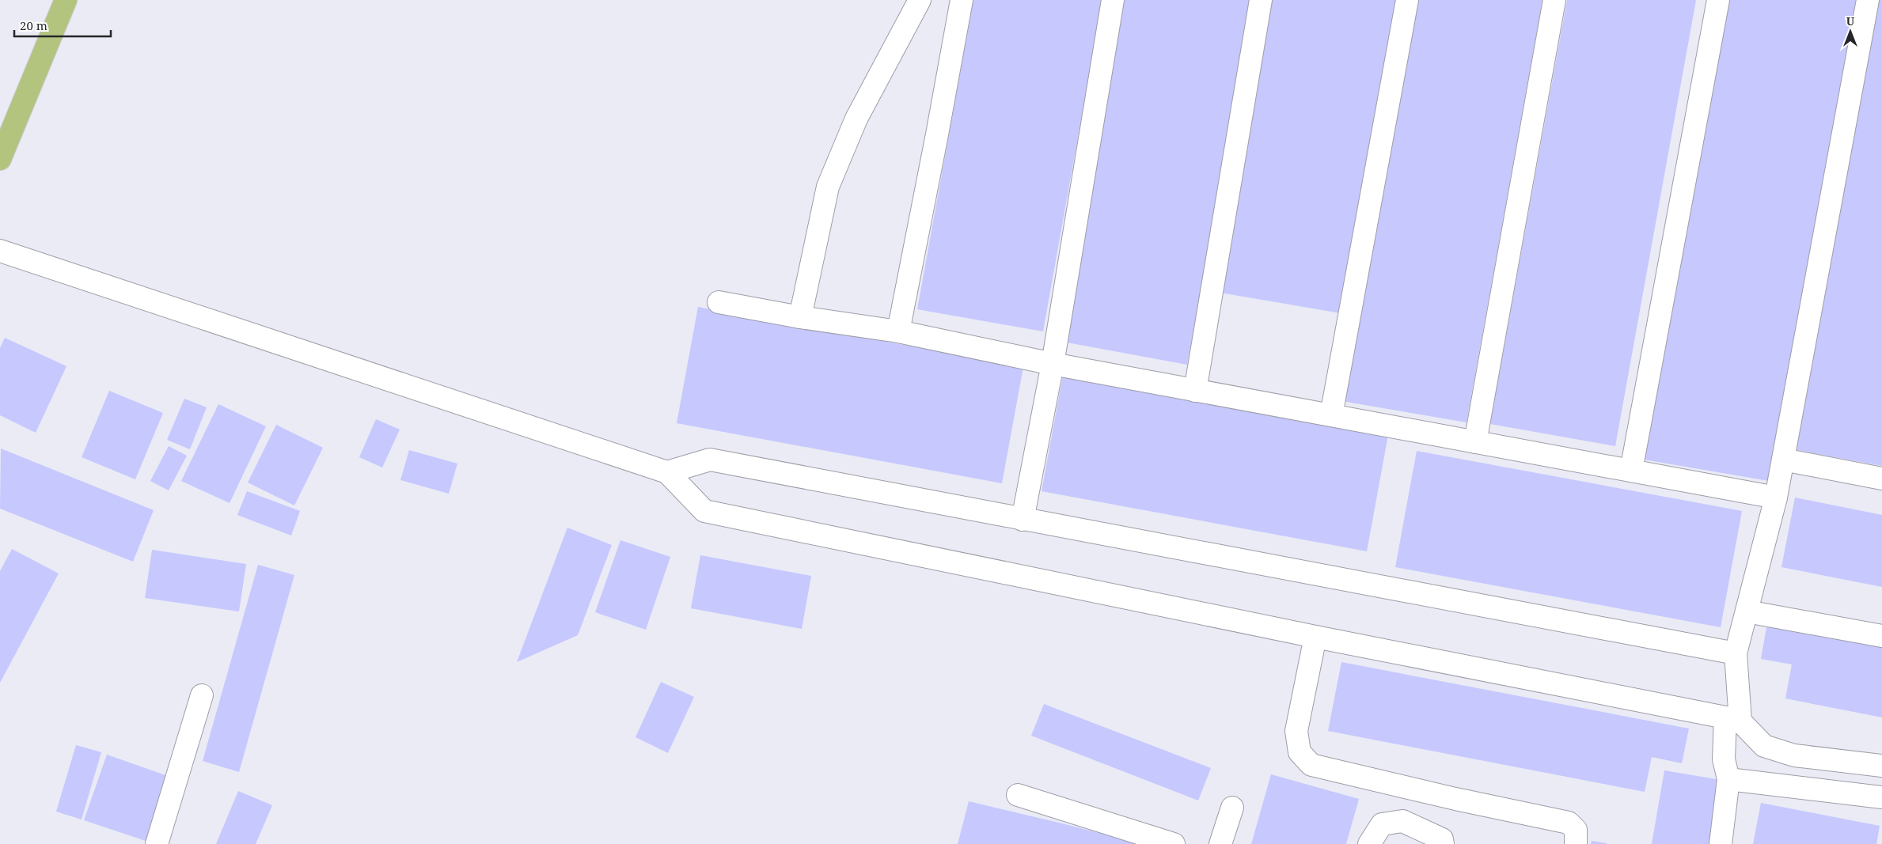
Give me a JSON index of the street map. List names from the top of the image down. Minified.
{"scale_bar":"20 m","north":"top"}
